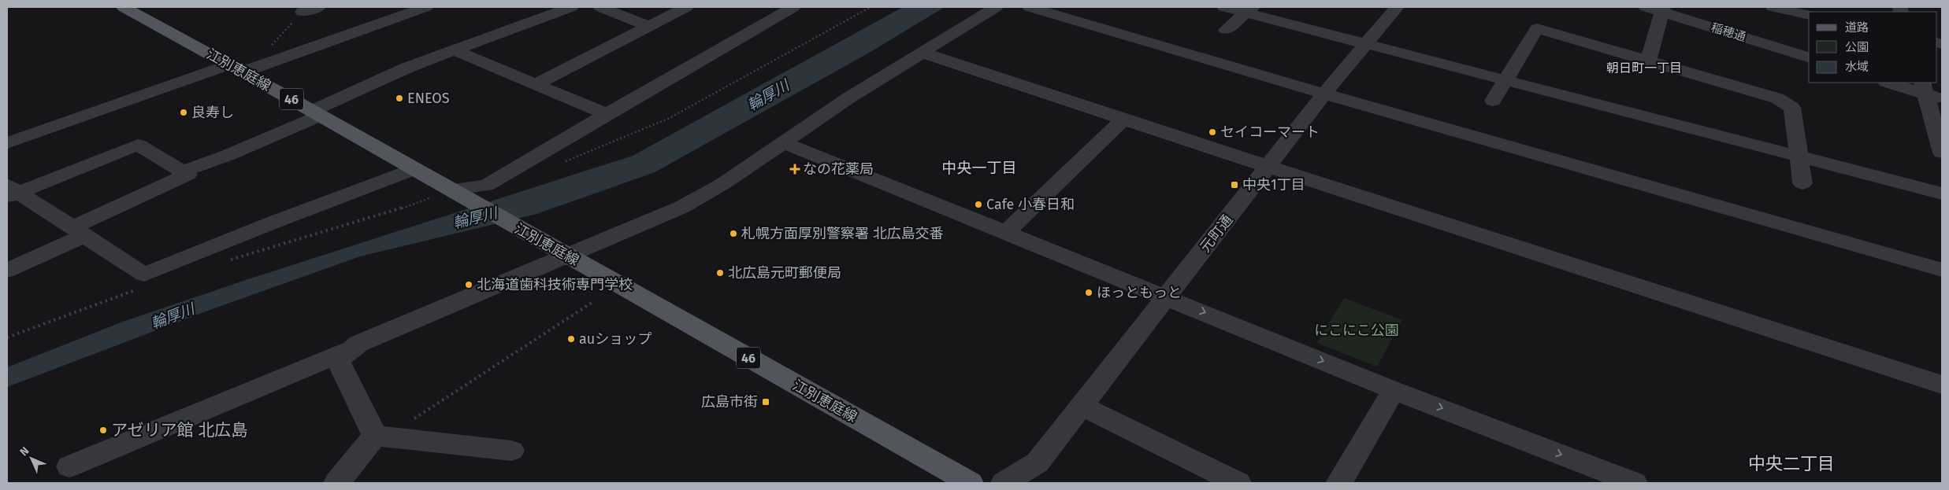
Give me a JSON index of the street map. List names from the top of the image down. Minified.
{"streets":{"main road":["江別恵庭線","46"],"street":["稲穂通","元町通"]},"districts":["朝日町一丁目","中央一丁目","中央二丁目"],"water":["輪厚川"],"parks":["にこにこ公園"],"places":{"other":["ENEOS","良寿し","セイコーマート","Cafe 小春日和","札幌方面厚別警察署 北広島交番","北広島元町郵便局","北海道歯科技術専門学校","ほっともっと","auショップ","アゼリア館 北広島"],"health":["なの花薬局"],"transit":["中央1丁目","広島市街"]},"legend":["道路","公園","水域"],"north":"top left"}
